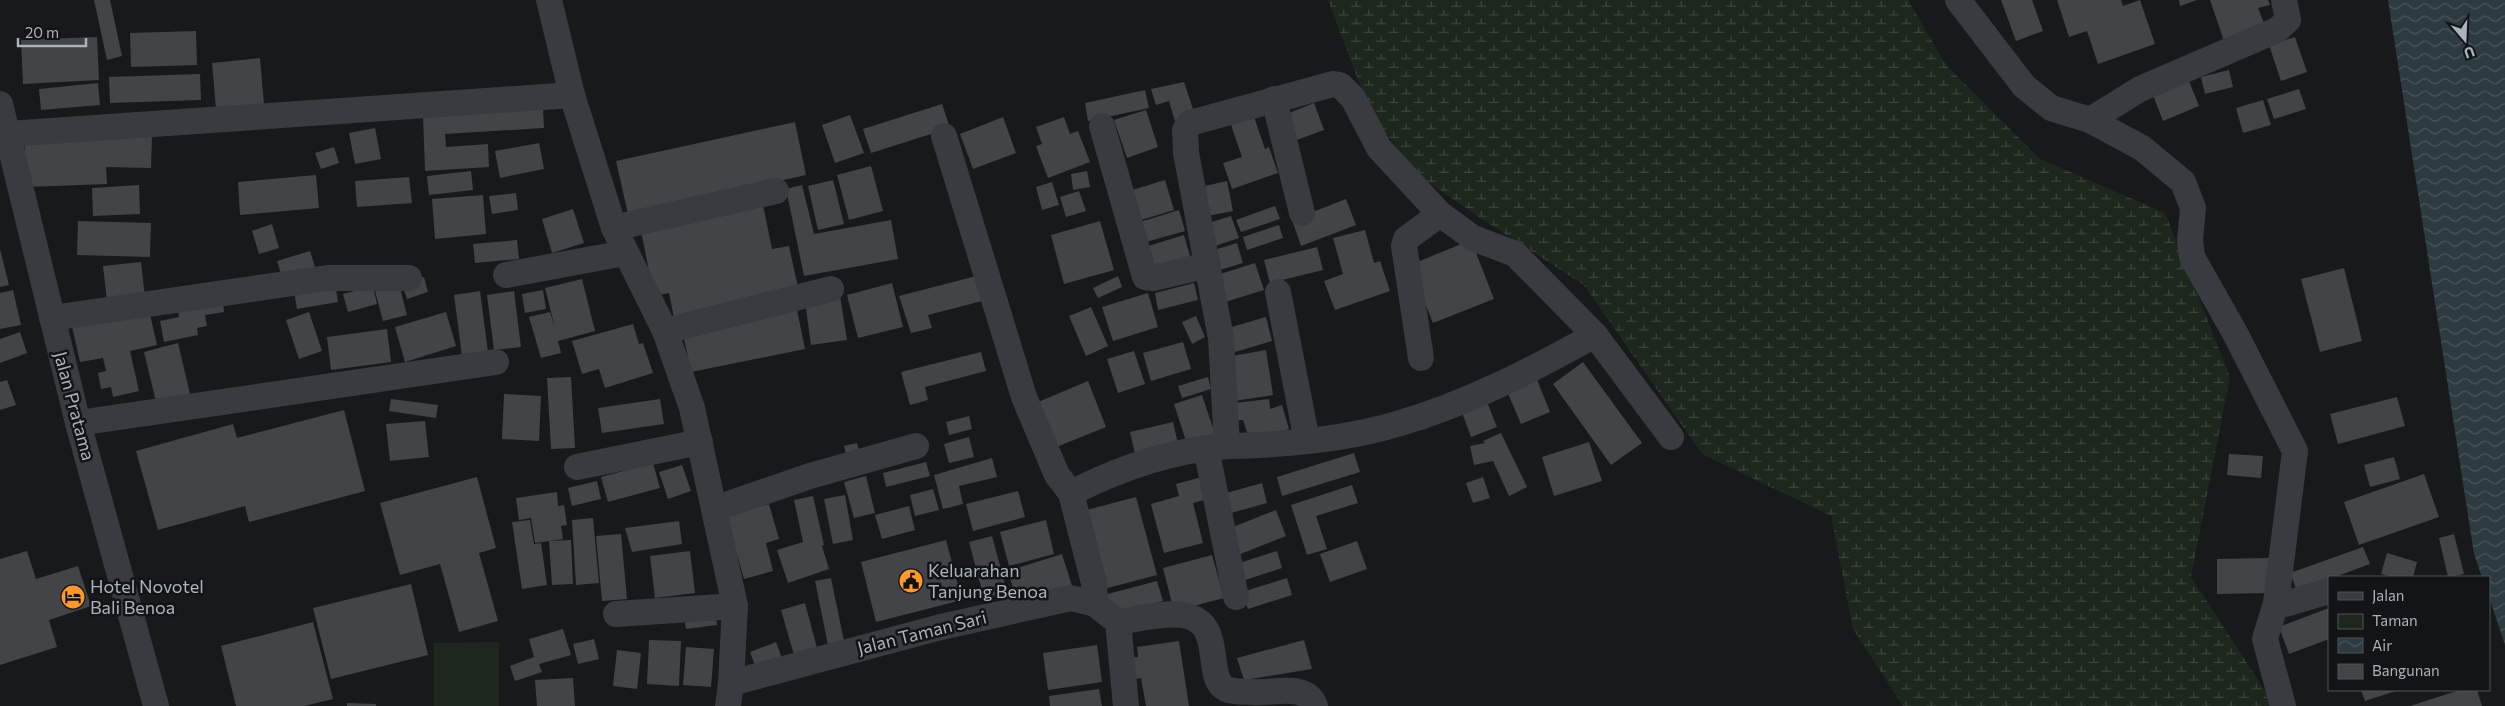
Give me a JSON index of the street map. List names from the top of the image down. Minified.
{"streets":{"street":["Jalan Pratama","Jalan Taman Sari"]},"places":{"public building":["Keluarahan Tanjung Benoa"],"hotel":["Hotel Novotel Bali Benoa"]},"legend":["Jalan","Taman","Air","Bangunan"],"scale_bar":"20 m","north":"bottom"}
